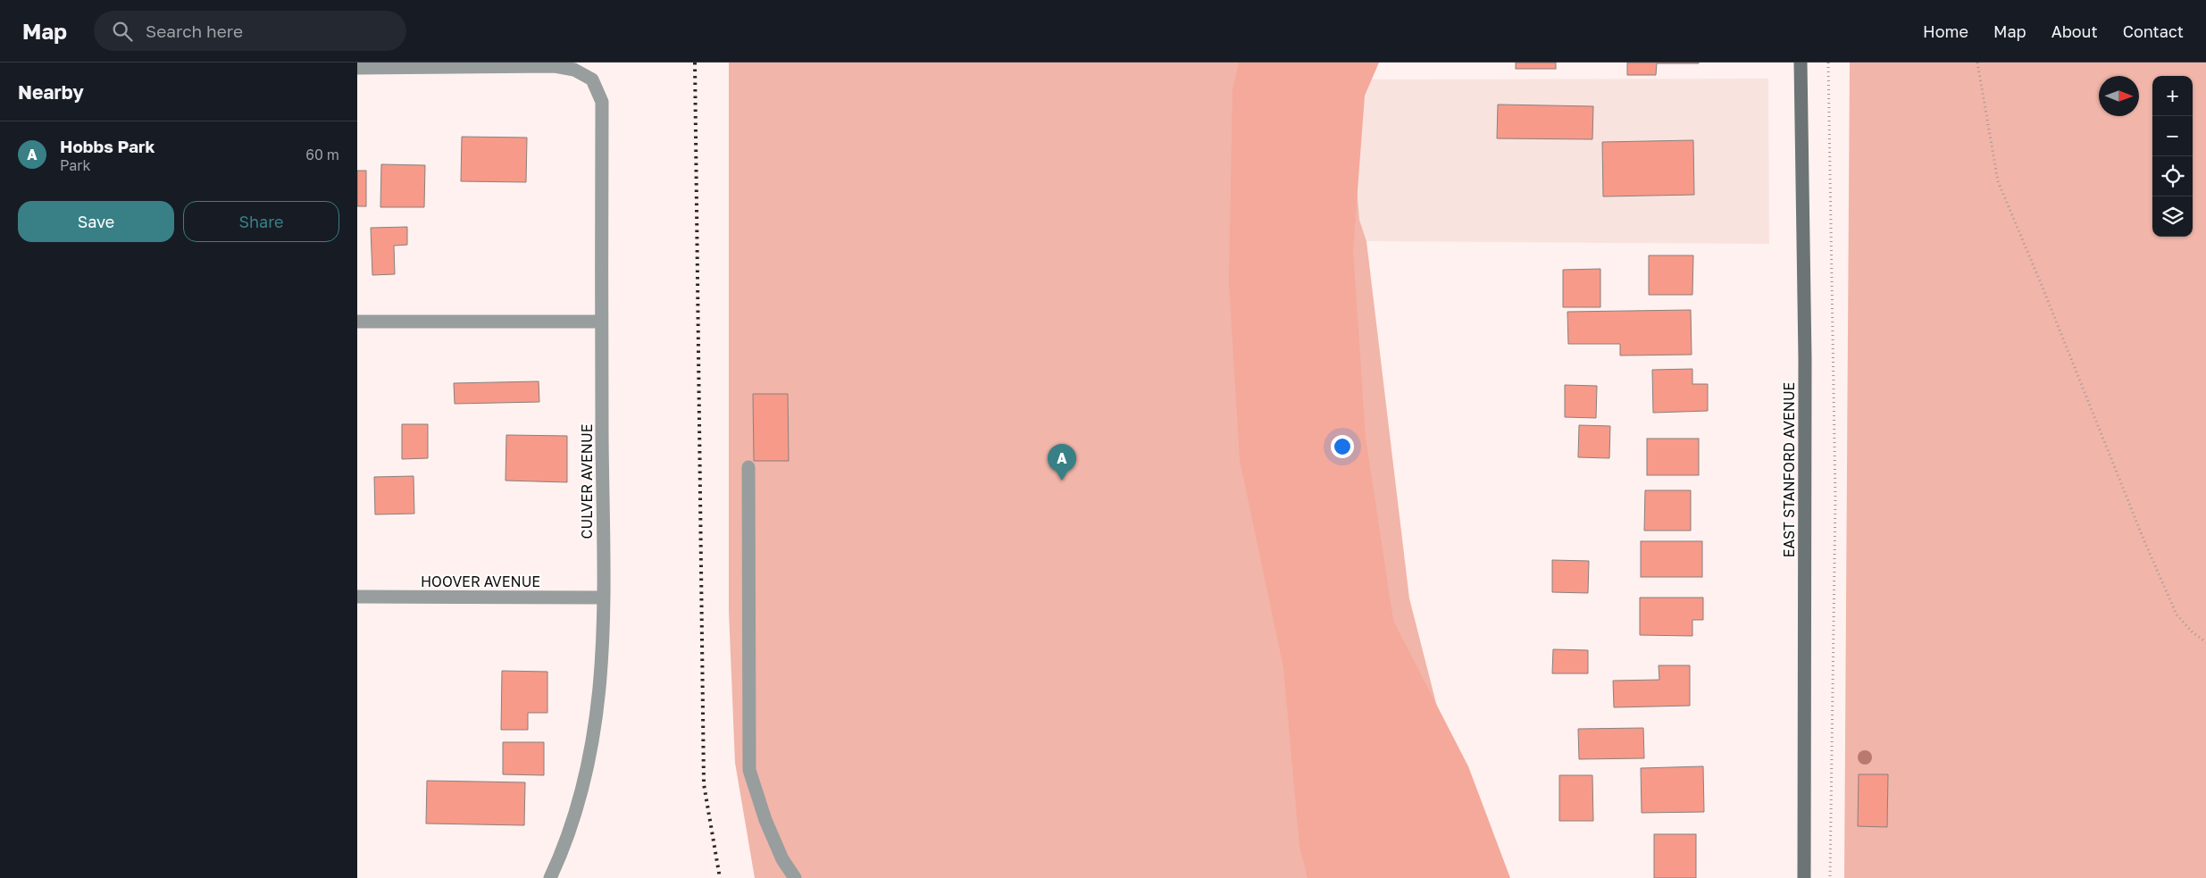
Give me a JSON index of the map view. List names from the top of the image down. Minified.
{"streets":{"main road":["EAST STANFORD AVENUE"],"street":["CULVER AVENUE","HOOVER AVENUE"]},"crossings":[["CULVER AVENUE","HOOVER AVENUE"]],"north":"right","page":{"header":"Map","search":"Search here","nav":["Home","Map","About","Contact"],"heading":"Nearby","map_buttons":["+","−"],"list":[{"mark":"A","name":"Hobbs Park","note":"Park","value":"60 m"}],"buttons":["Save","Share"],"pins":"A"}}
